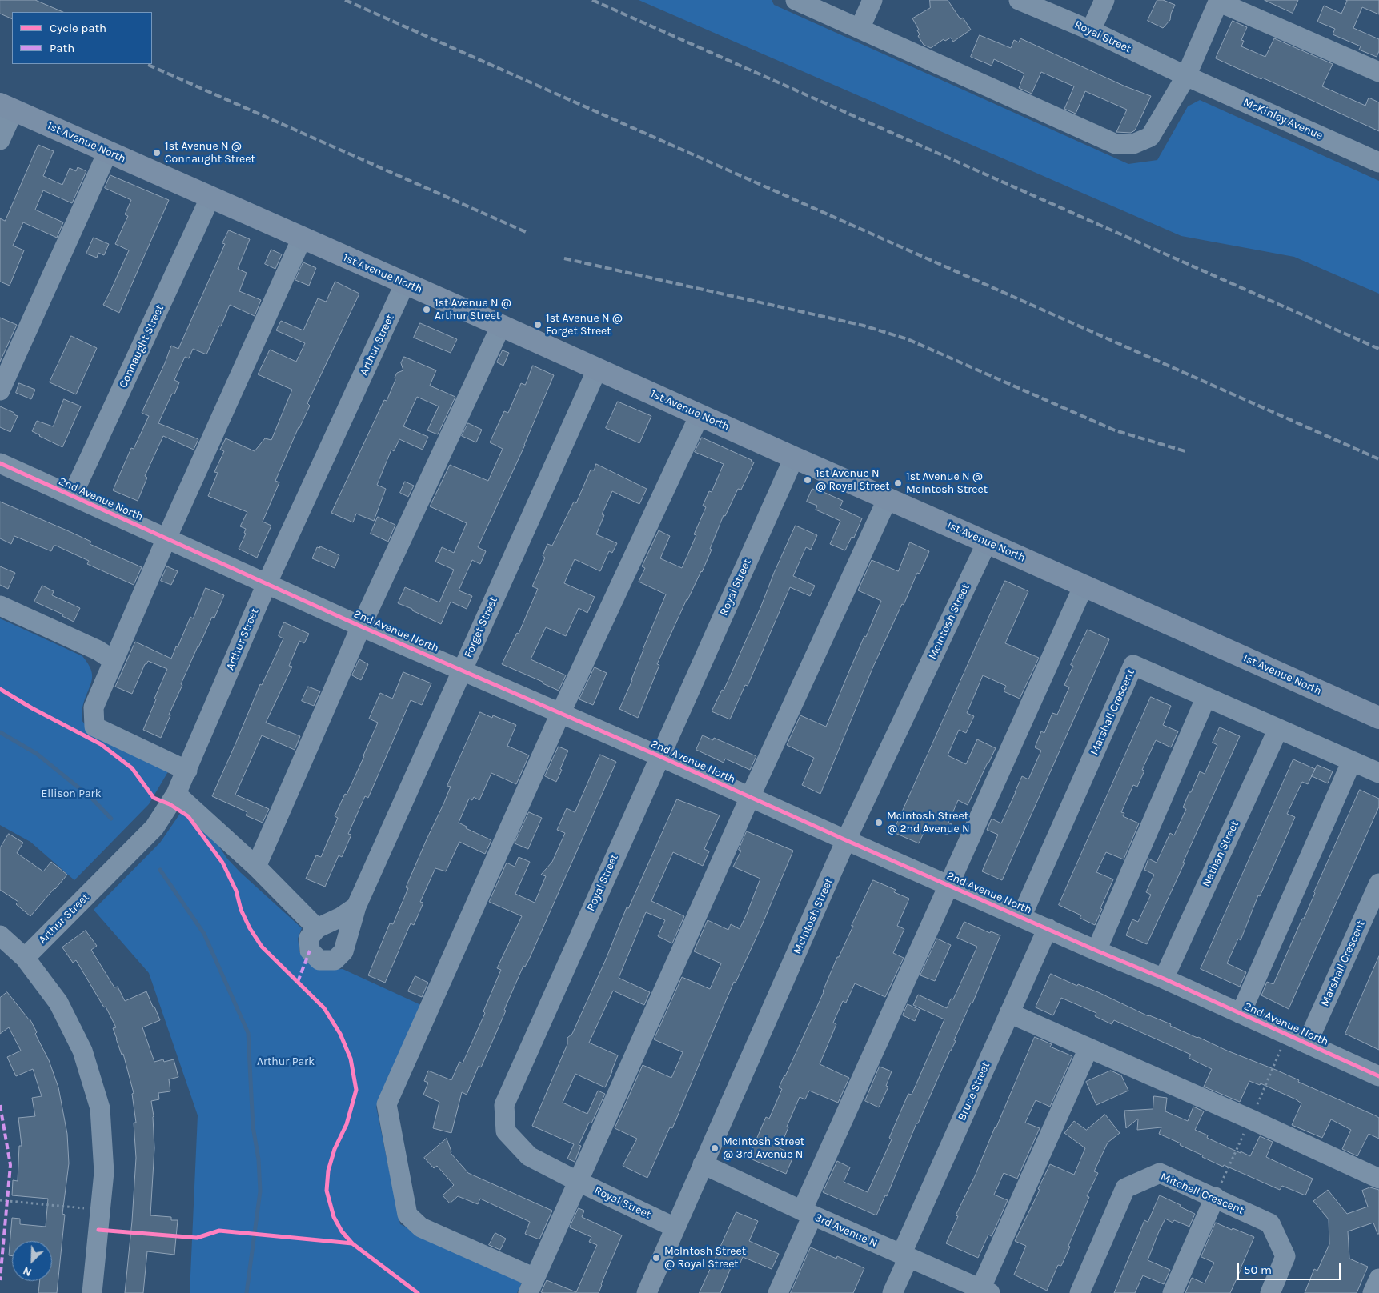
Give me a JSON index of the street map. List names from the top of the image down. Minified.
{"streets":{"main road":["1st Avenue North"],"street":["Royal Street","McKinley Avenue","Arthur Street","Connaught Street","2nd Avenue North","McIntosh Street","Forget Street","Marshall Crescent","Nathan Street","Bruce Street","Mitchell Crescent","3rd Avenue N"]},"crossings":[["Royal Street","McKinley Avenue"],["Royal Street","1st Avenue North"],["Royal Street","2nd Avenue North"],["Royal Street","McIntosh Street"],["1st Avenue North","Arthur Street"],["1st Avenue North","Connaught Street"],["1st Avenue North","McIntosh Street"],["1st Avenue North","Forget Street"],["Arthur Street","2nd Avenue North"],["Connaught Street","2nd Avenue North"],["2nd Avenue North","McIntosh Street"],["2nd Avenue North","Forget Street"],["2nd Avenue North","Marshall Crescent"],["2nd Avenue North","Nathan Street"],["2nd Avenue North","Bruce Street"],["McIntosh Street","3rd Avenue N"],["Marshall Crescent","Nathan Street"],["Bruce Street","3rd Avenue N"]],"parks":["Ellison Park","Arthur Park"],"places":["1st Avenue N @ Connaught Street","1st Avenue N @ Arthur Street","1st Avenue N @ Forget Street","1st Avenue N @ Royal Street","1st Avenue N @ McIntosh Street","McIntosh Street @ 2nd Avenue N","McIntosh Street @ 3rd Avenue N","McIntosh Street @ Royal Street"],"legend":["Cycle path","Path"],"scale_bar":"50 m","north":"bottom left"}
